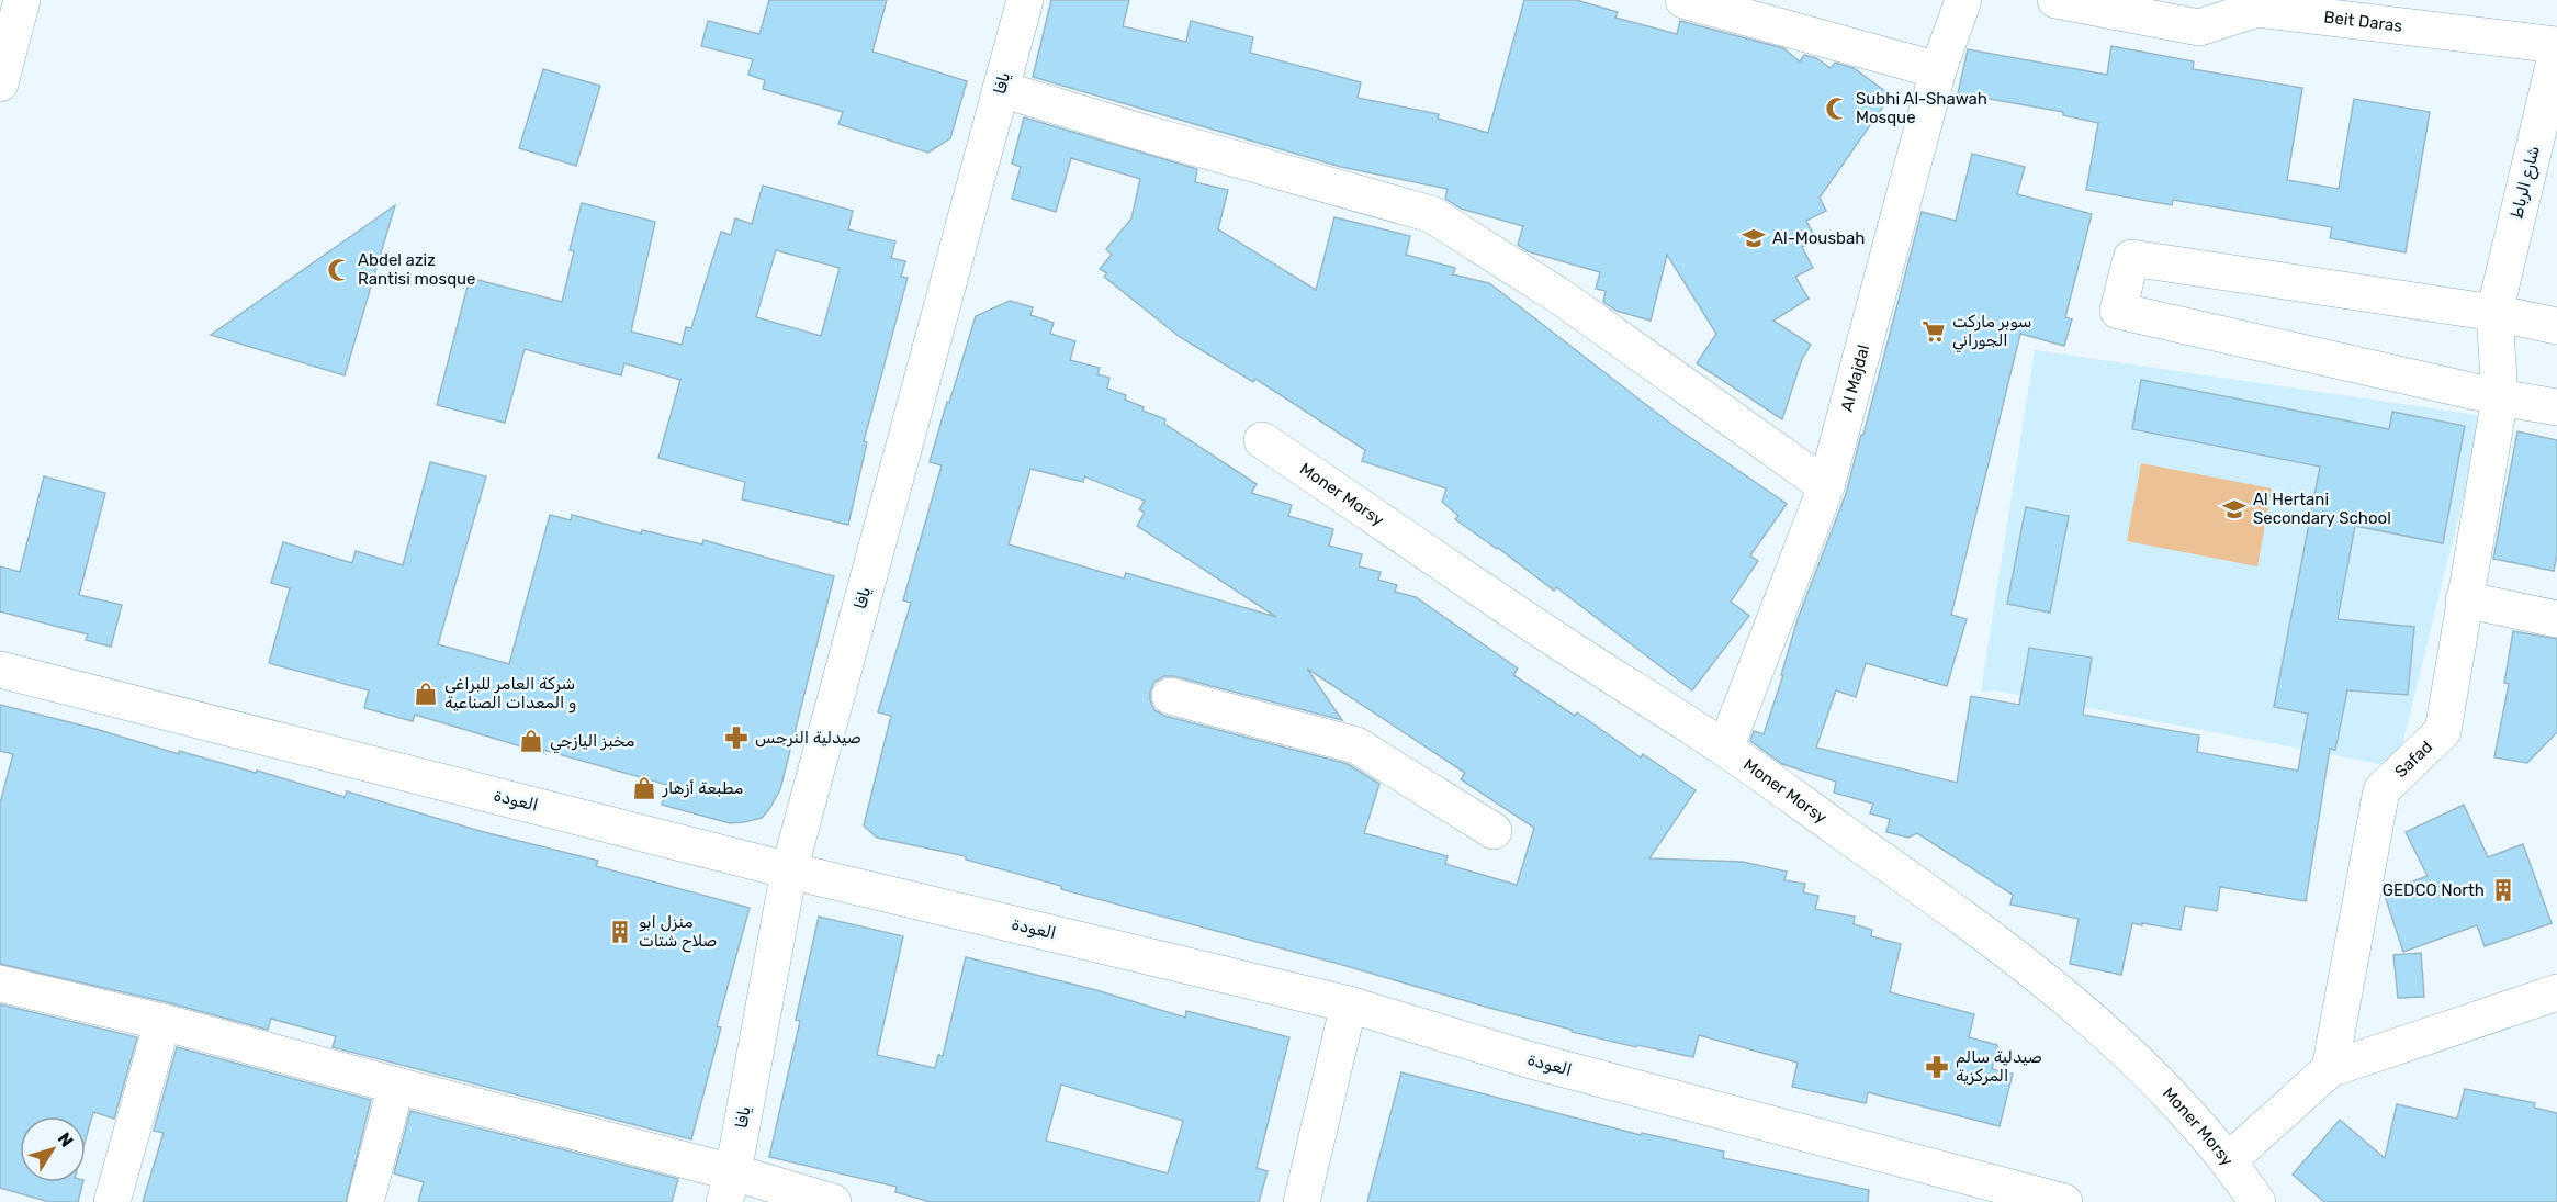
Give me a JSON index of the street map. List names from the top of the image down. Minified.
{"streets":{"street":["Beit Daras","يافا","شارع الرباط","Al Majdal","Moner Morsy","Safad","العودة"]},"crossings":[["يافا","العودة"],["شارع الرباط","Safad"],["Al Majdal","Moner Morsy"]],"places":{"mosque":["Subhi Al-Shawah Mosque","Abdel aziz Rantisi mosque"],"school or university":["Al-Mousbah","Al Hertani Secondary School"],"supermarket":["سوبر ماركت الجوراني"],"shop":["شركة العامر للبراغي و المعدات الصناعية","مخبز اليازجي","مطبعة أزهار"],"pharmacy":["صيدلية النرجس","صيدلية سالم المركزية"],"building":["GEDCO North","منزل ابو صلاح شتات"]},"north":"top right"}
